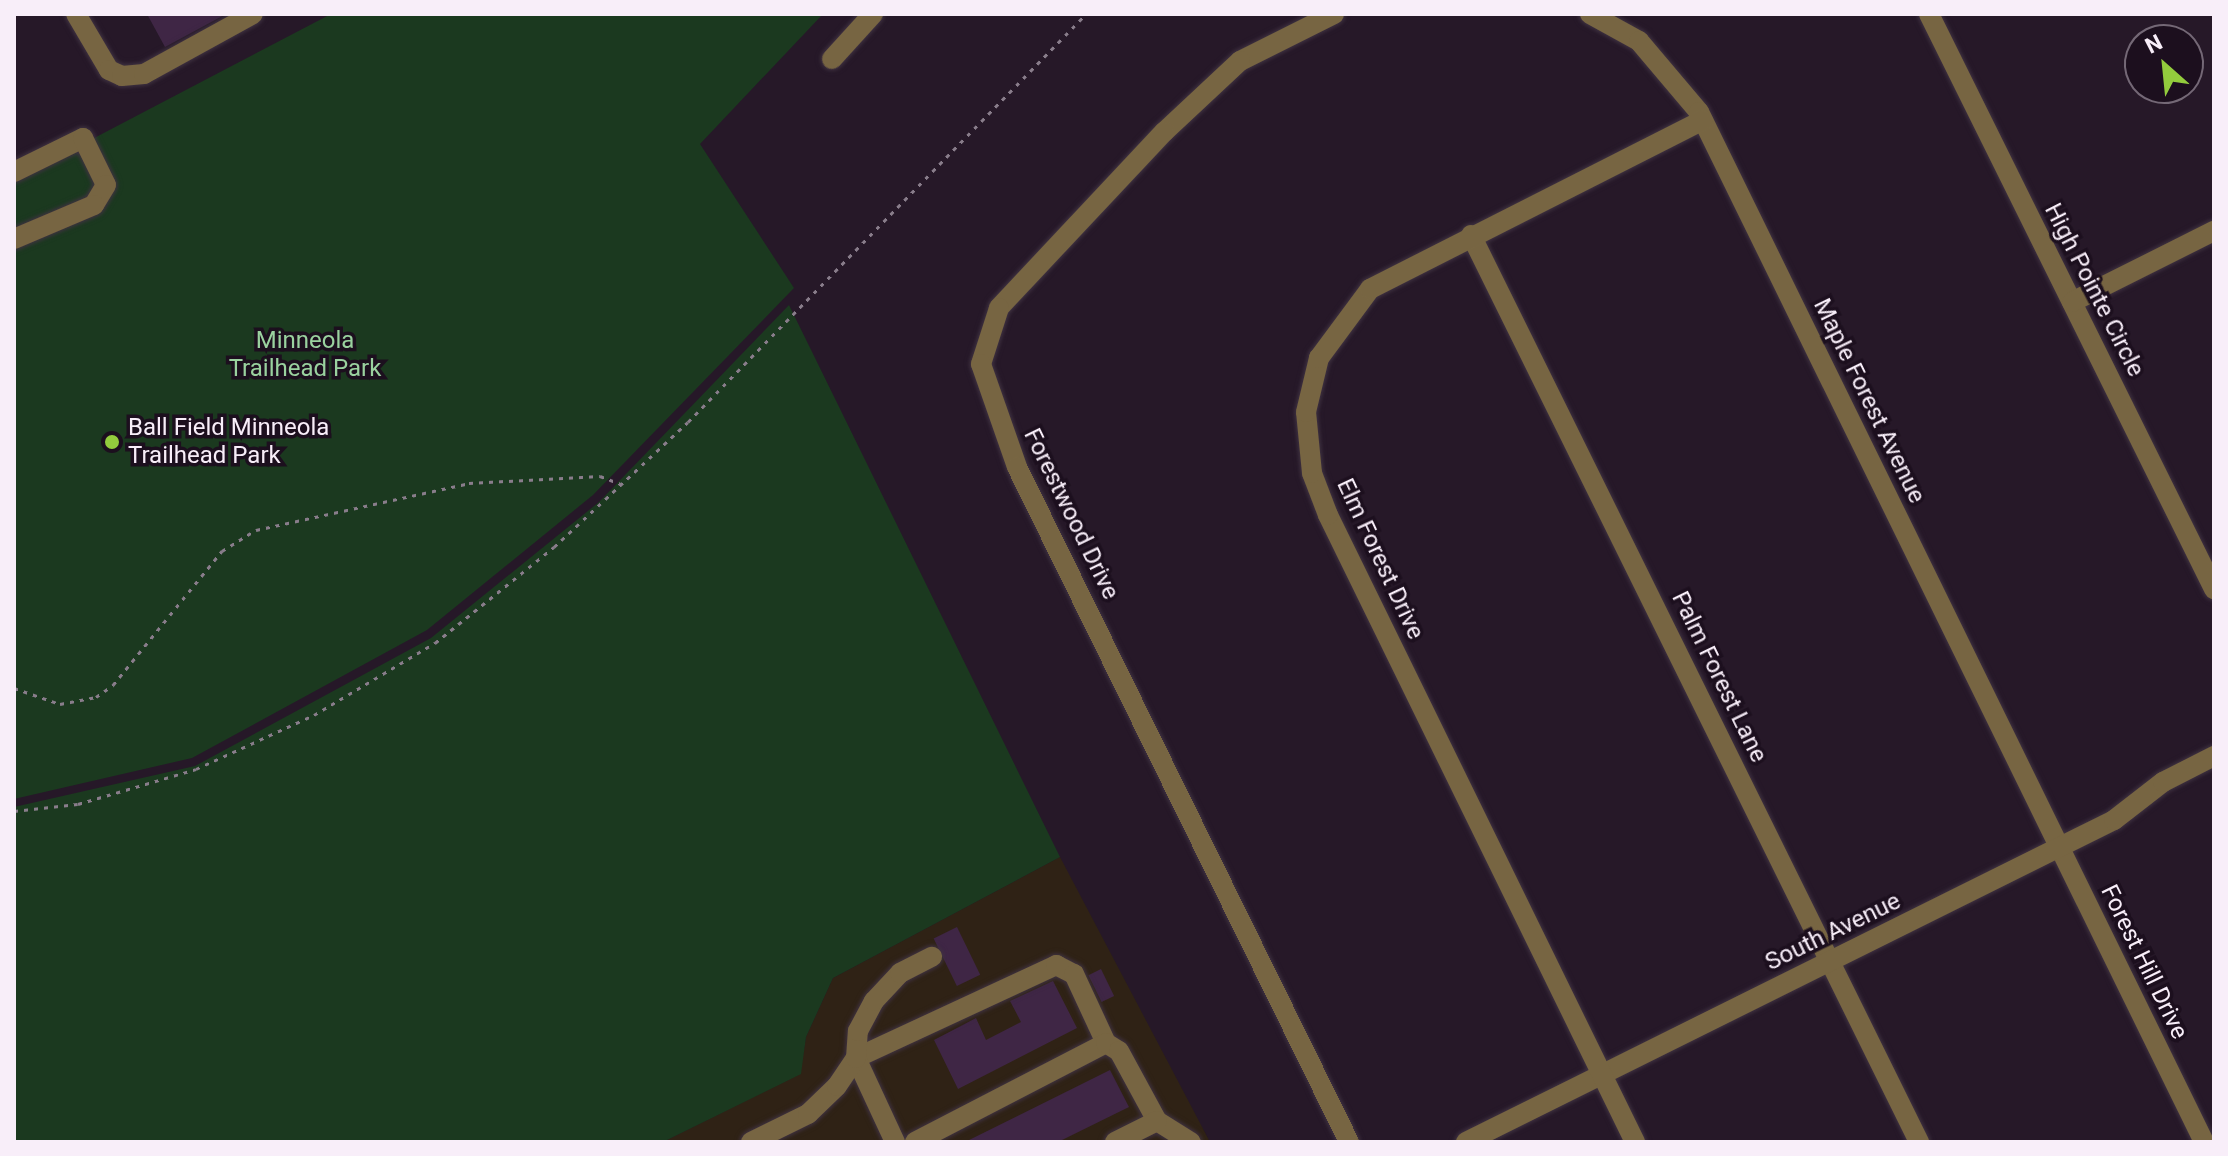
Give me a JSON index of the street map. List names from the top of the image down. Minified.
{"streets":{"street":["High Pointe Circle","Maple Forest Avenue","Forestwood Drive","Elm Forest Drive","Palm Forest Lane","South Avenue","Forest Hill Drive"]},"crossings":[["Maple Forest Avenue","Elm Forest Drive"],["Maple Forest Avenue","South Avenue"],["Maple Forest Avenue","Forest Hill Drive"],["Elm Forest Drive","Palm Forest Lane"],["Elm Forest Drive","South Avenue"],["Palm Forest Lane","South Avenue"],["South Avenue","Forest Hill Drive"]],"parks":["Minneola Trailhead Park"],"places":["Ball Field Minneola Trailhead Park"],"north":"top left"}
